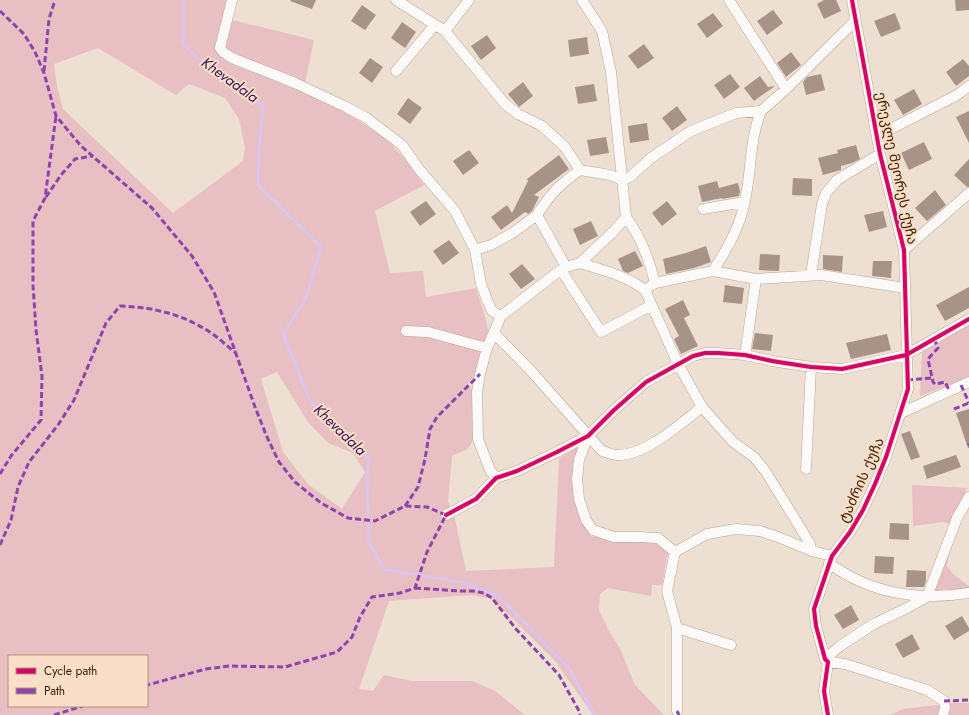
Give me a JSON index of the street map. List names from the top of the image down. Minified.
{"streets":{"street":["ერეკლე მეორეს ქუჩა","ტაძრის ქუჩა"]},"crossings":[["ერეკლე მეორეს ქუჩა","ტაძრის ქუჩა"]],"water":["Khevadala"],"legend":["Cycle path","Path"]}
